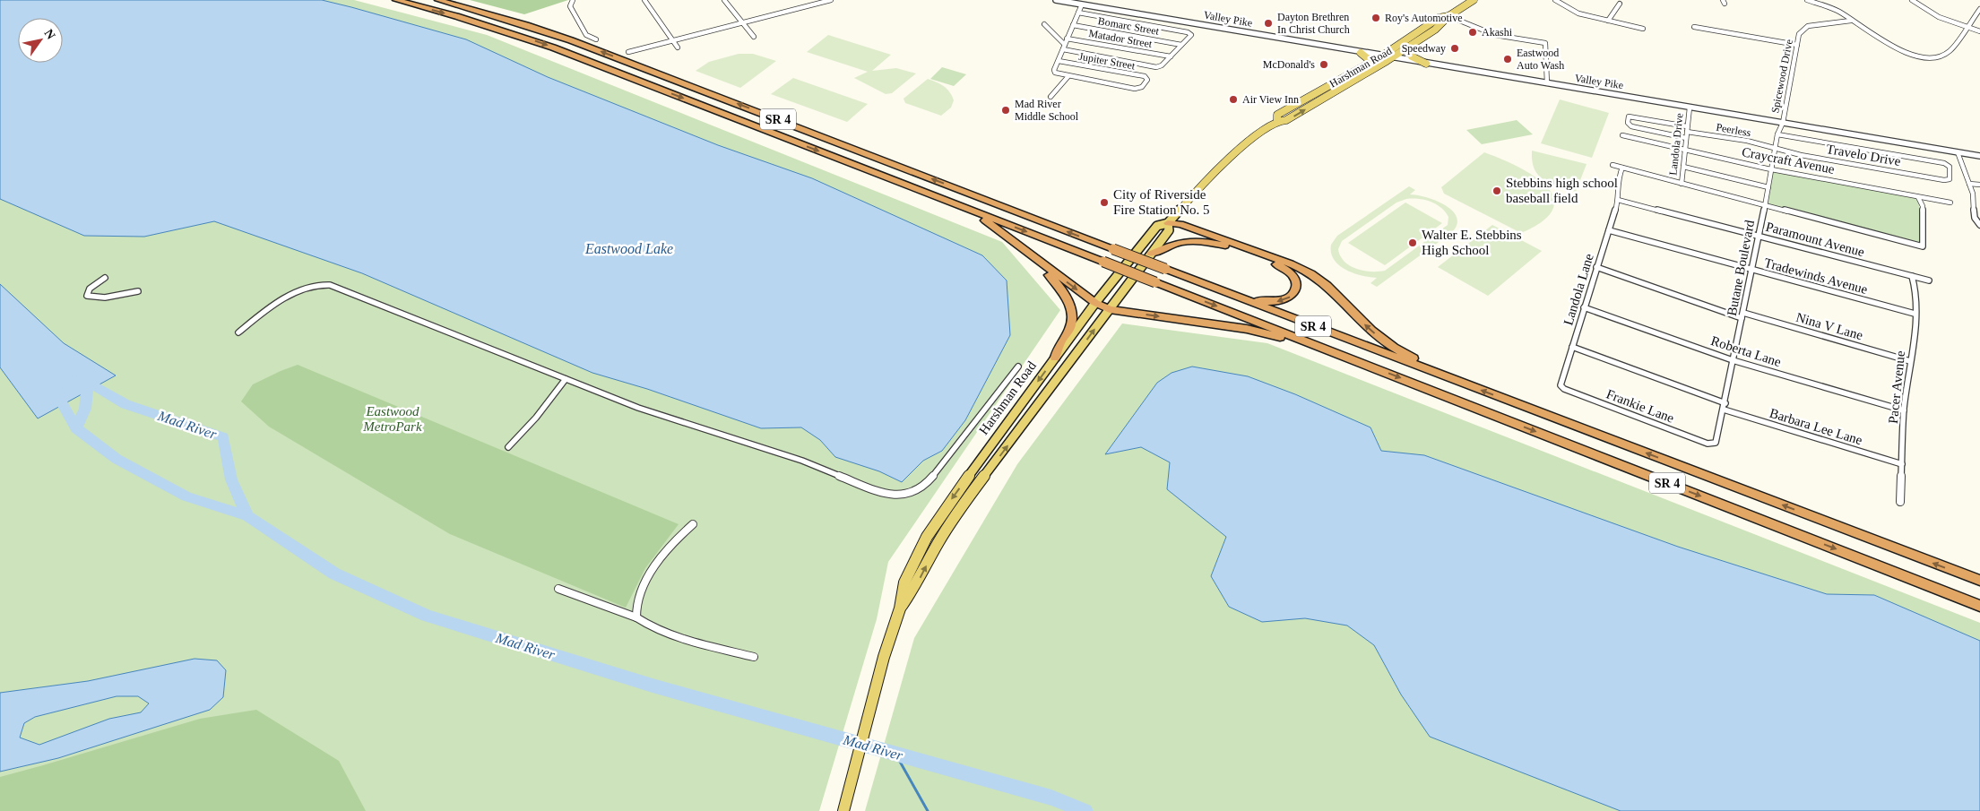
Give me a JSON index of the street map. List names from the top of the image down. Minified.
{"streets":{"highway":["SR 4"],"main road":["Harshman Road"],"street":["Valley Pike","Bomarc Street","Matador Street","Jupiter Street","Spicewood Drive","Peerless","Landola Drive","Travelo Drive","Craycraft Avenue","Paramount Avenue","Butane Boulevard","Tradewinds Avenue","Landola Lane","Nina V Lane","Roberta Lane","Pacer Avenue","Frankie Lane","Barbara Lee Lane"]},"crossings":[["Valley Pike","Harshman Road"],["Valley Pike","Spicewood Drive"],["Valley Pike","Landola Drive"],["Valley Pike","Butane Boulevard"],["Spicewood Drive","Butane Boulevard"],["Peerless","Landola Drive"],["Peerless","Travelo Drive"],["Peerless","Butane Boulevard"],["Landola Drive","Craycraft Avenue"],["Travelo Drive","Butane Boulevard"],["Craycraft Avenue","Butane Boulevard"],["Paramount Avenue","Butane Boulevard"],["Paramount Avenue","Landola Lane"],["Paramount Avenue","Pacer Avenue"],["Butane Boulevard","Tradewinds Avenue"],["Butane Boulevard","Nina V Lane"],["Butane Boulevard","Roberta Lane"],["Butane Boulevard","Frankie Lane"],["Butane Boulevard","Barbara Lee Lane"],["Tradewinds Avenue","Landola Lane"],["Tradewinds Avenue","Pacer Avenue"],["Landola Lane","Roberta Lane"],["Landola Lane","Frankie Lane"],["Landola Lane","Barbara Lee Lane"],["Nina V Lane","Pacer Avenue"],["Roberta Lane","Pacer Avenue"],["Pacer Avenue","Barbara Lee Lane"]],"water":["Eastwood Lake","Mad River"],"parks":["Eastwood MetroPark"],"places":["Roy's Automotive","Dayton Brethren In Christ Church","Akashi","Speedway","Eastwood Auto Wash","McDonald's","Air View Inn","Mad River Middle School","Stebbins high school baseball field","City of Riverside Fire Station No. 5","Walter E. Stebbins High School"],"north":"top right"}
